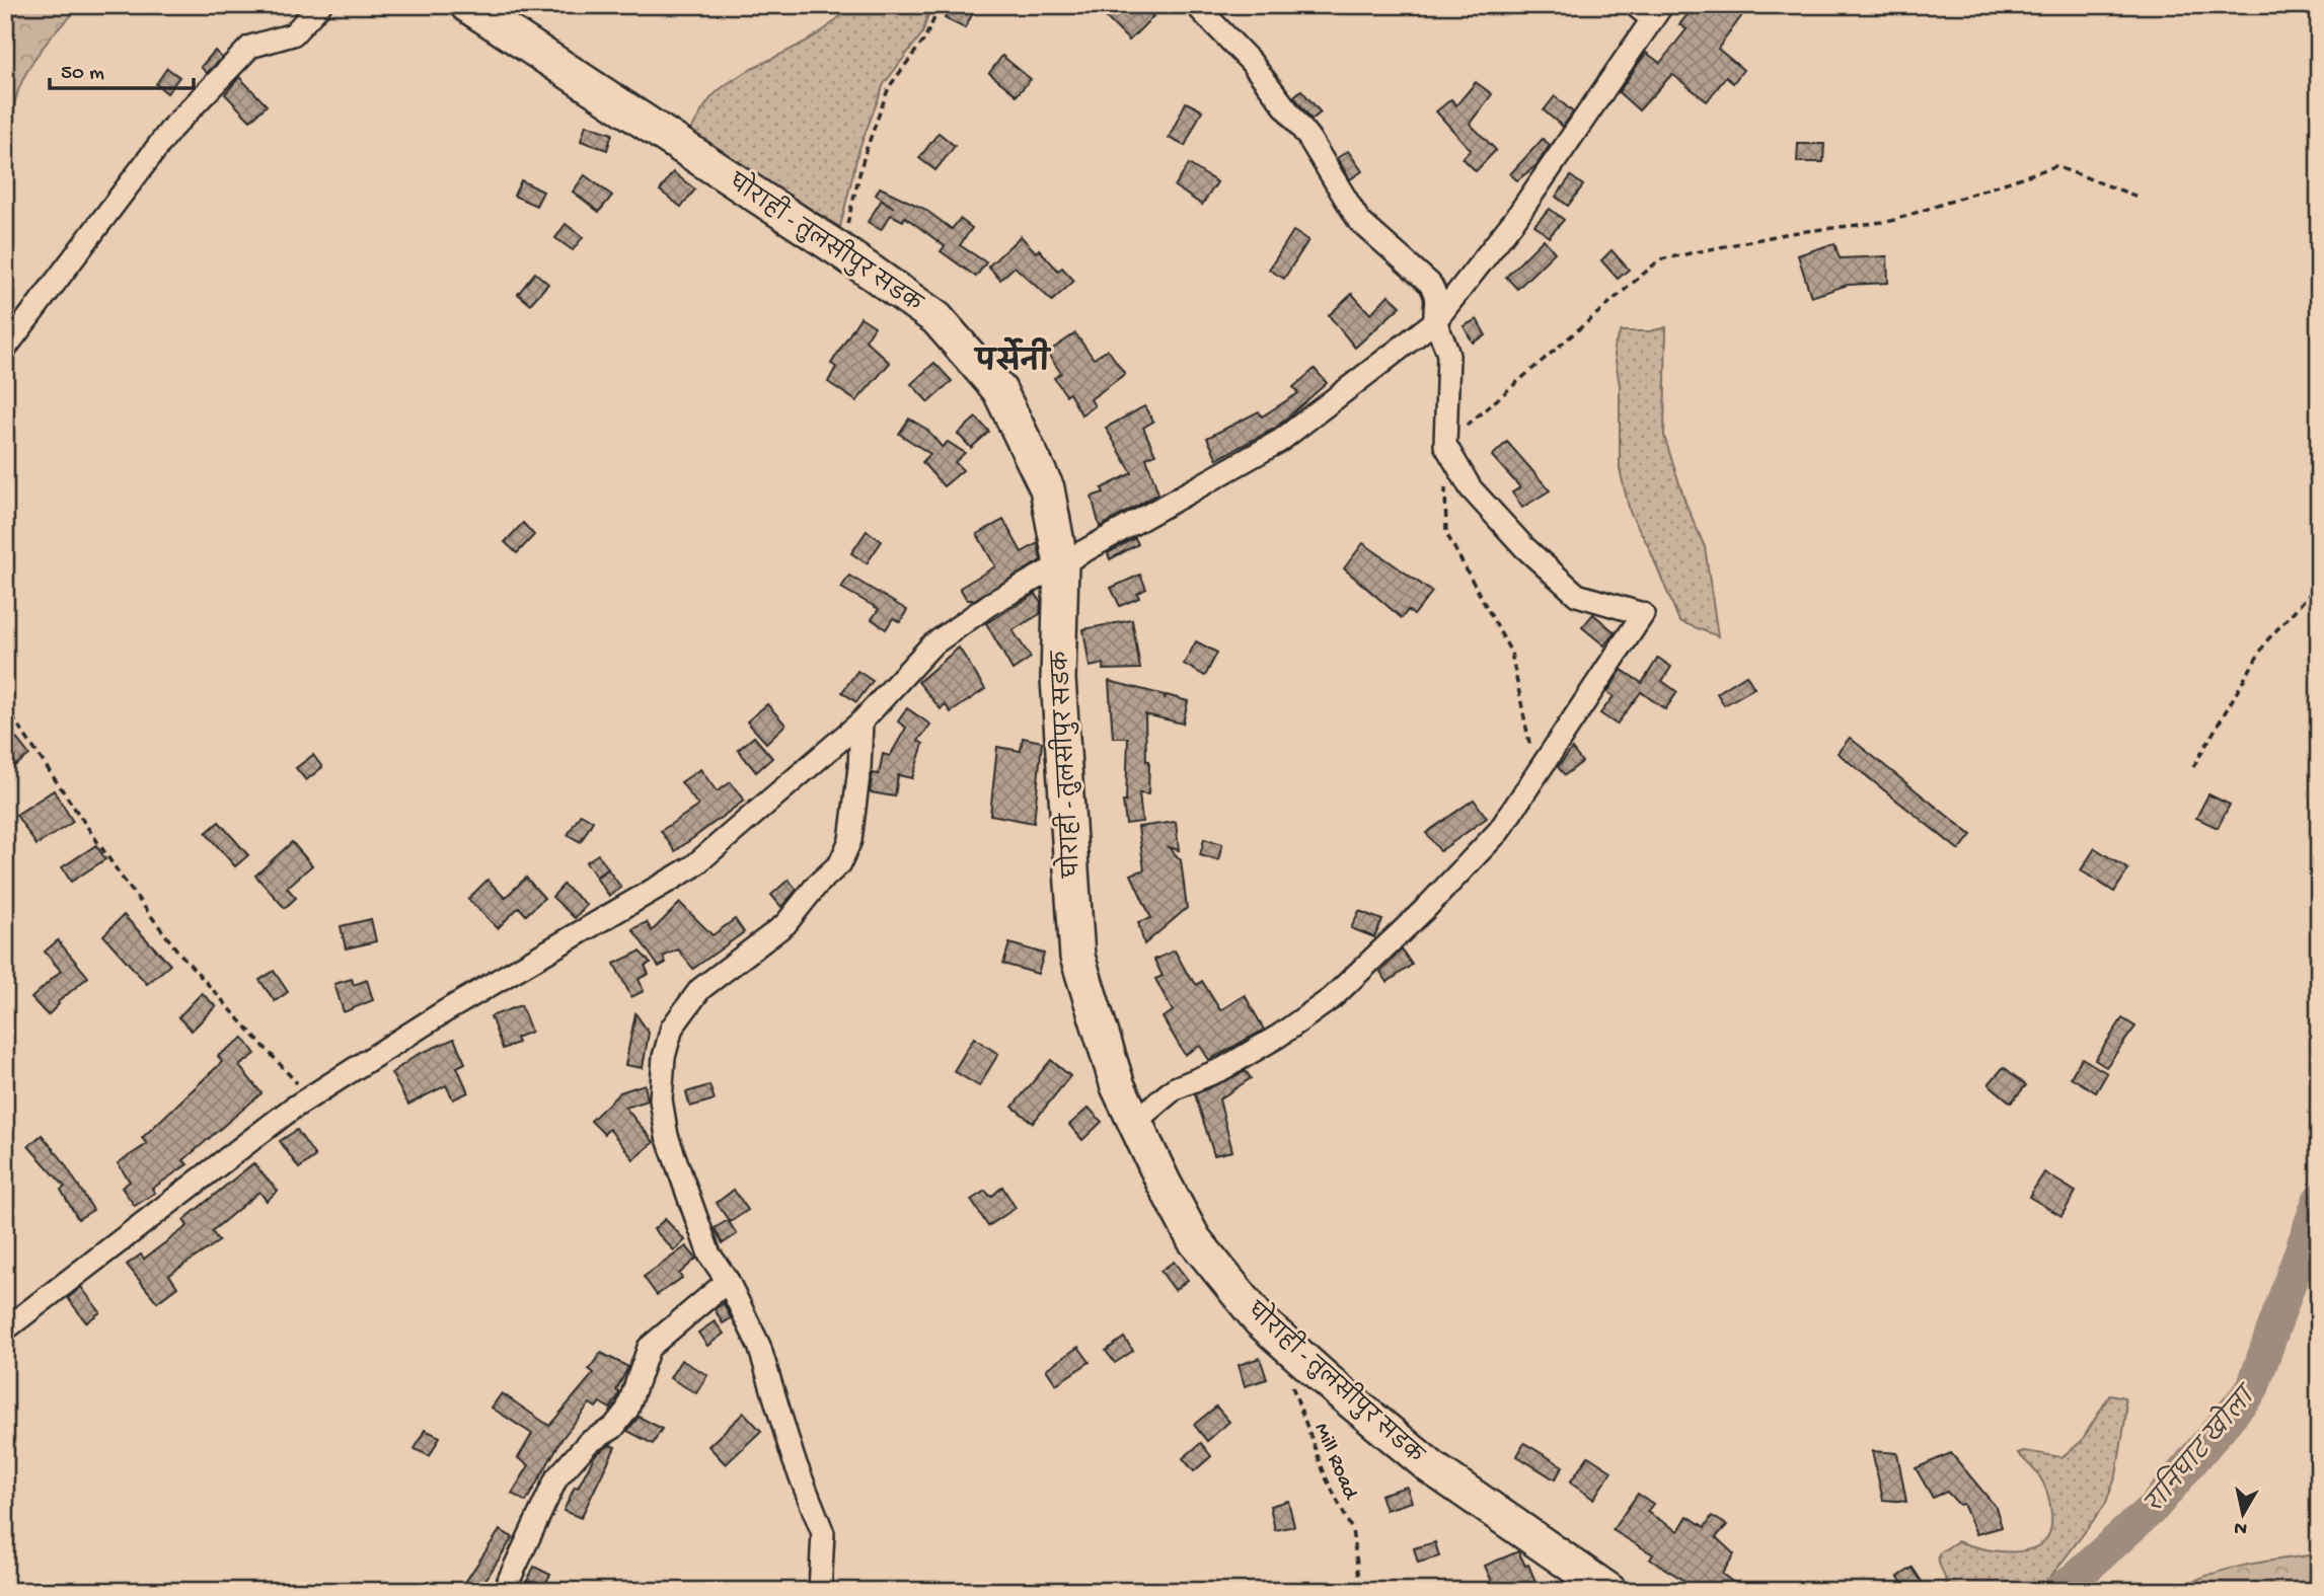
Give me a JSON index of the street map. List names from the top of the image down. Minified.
{"streets":{"main road":["घोराही - तुलसीपुर सडक"],"path":["Mill Road"]},"crossings":[["घोराही - तुलसीपुर सडक","Mill Road"]],"districts":["पर्सेनी"],"water":["रानिघाट खोला"],"scale_bar":"50 m","north":"bottom"}
